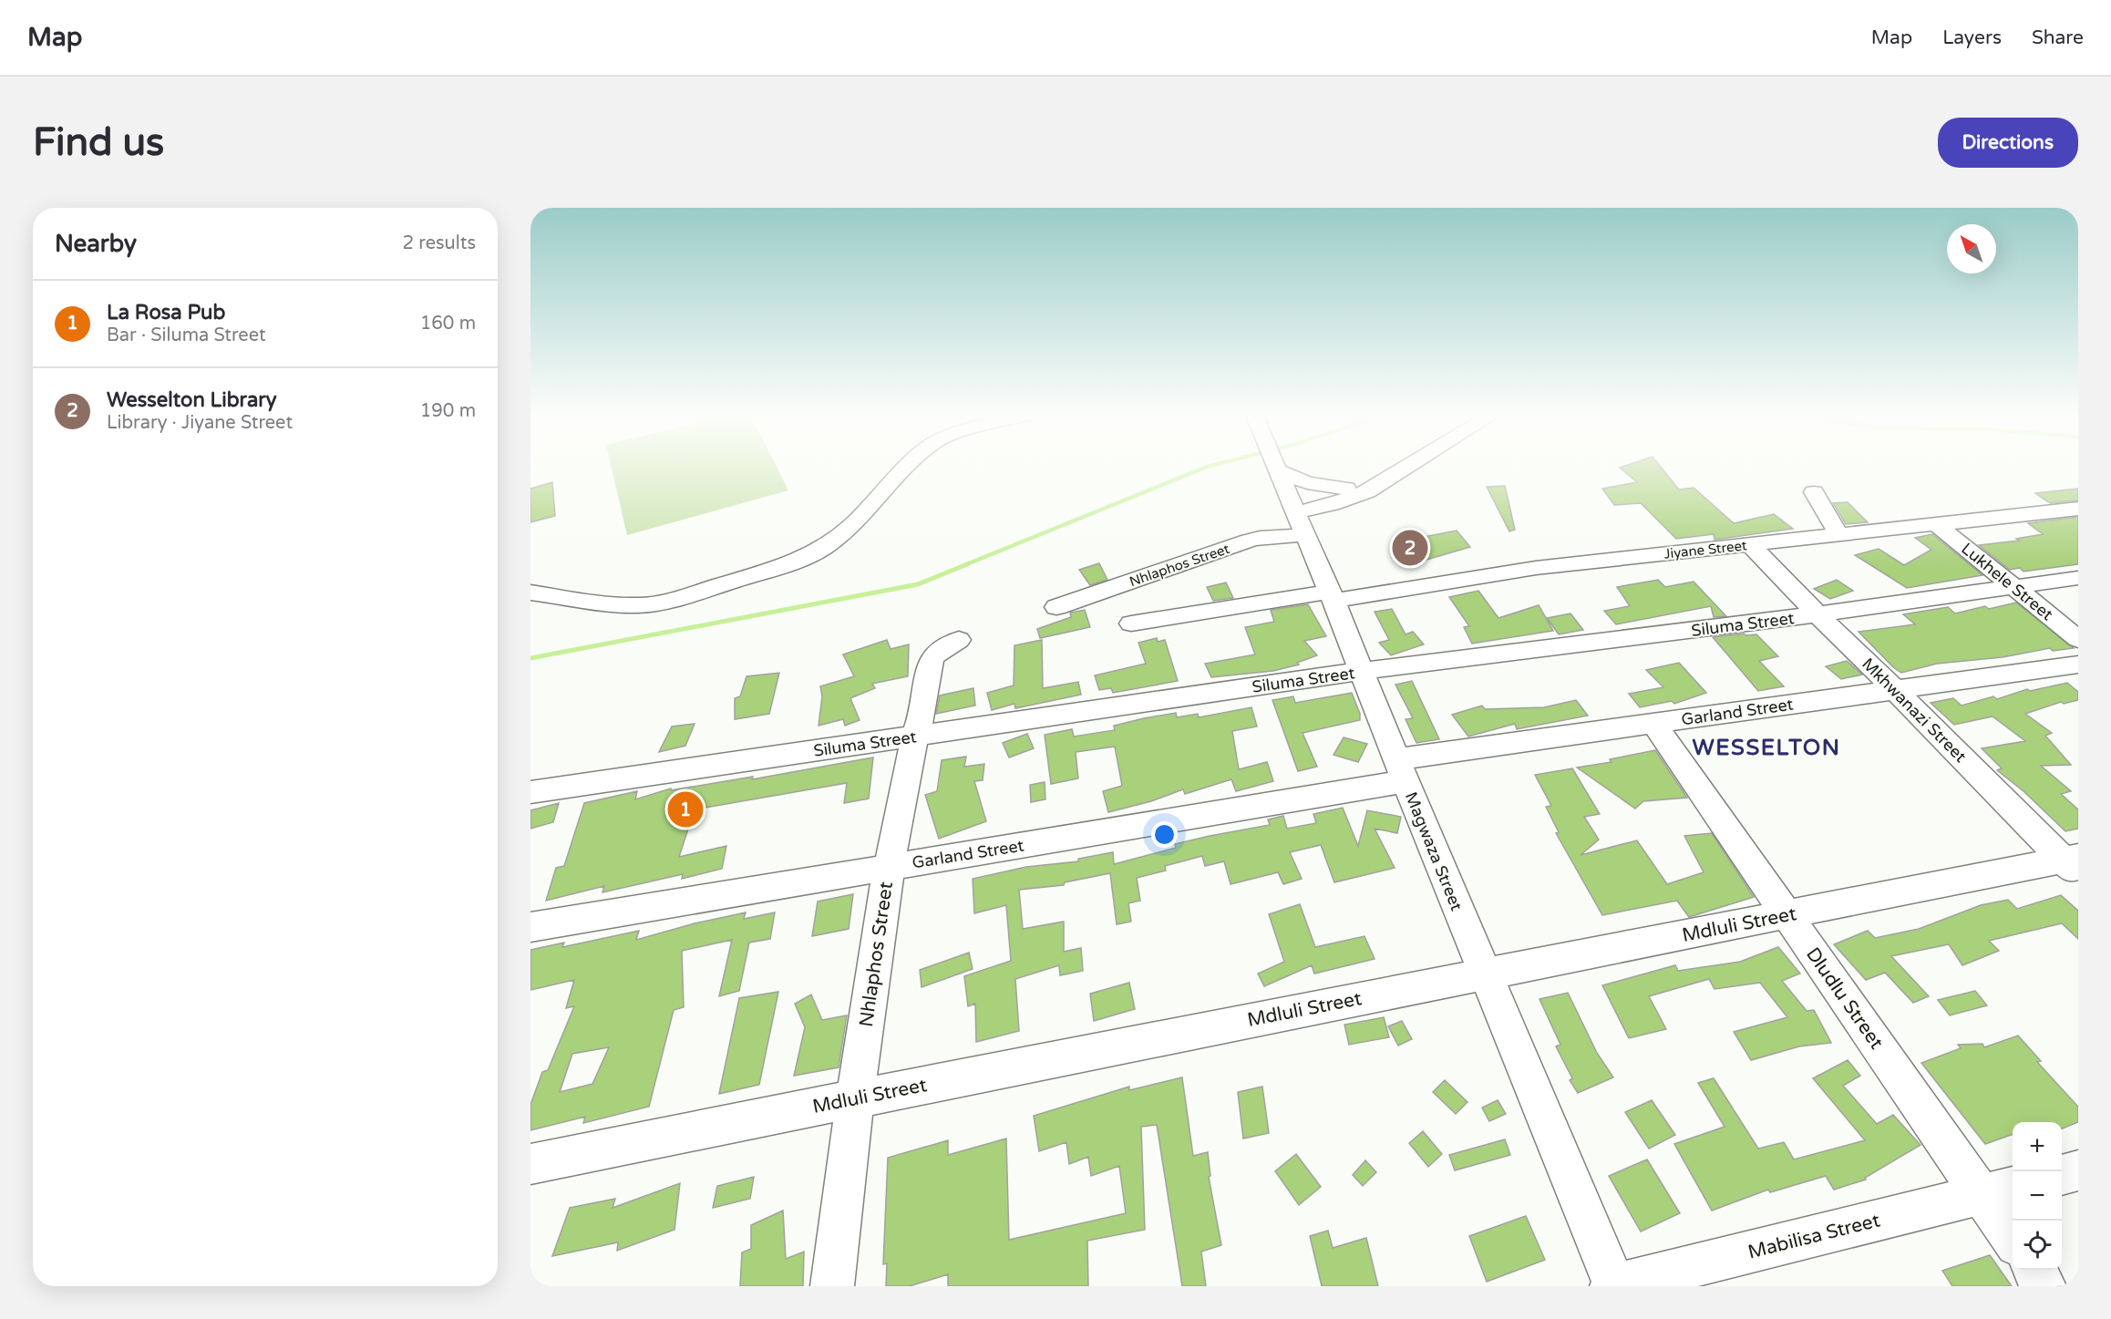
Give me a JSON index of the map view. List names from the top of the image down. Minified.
{"streets":{"street":["Jiyane Street","Nhlaphos Street","Lukhele Street","Siluma Street","Mkhwanazi Street","Garland Street","Magwaza Street","Mdluli Street","Dludlu Street","Mabilisa Street"]},"crossings":[["Jiyane Street","Lukhele Street"],["Jiyane Street","Mkhwanazi Street"],["Jiyane Street","Magwaza Street"],["Nhlaphos Street","Siluma Street"],["Nhlaphos Street","Garland Street"],["Nhlaphos Street","Magwaza Street"],["Nhlaphos Street","Mdluli Street"],["Lukhele Street","Siluma Street"],["Siluma Street","Mkhwanazi Street"],["Siluma Street","Magwaza Street"],["Mkhwanazi Street","Garland Street"],["Mkhwanazi Street","Mdluli Street"],["Garland Street","Magwaza Street"],["Garland Street","Dludlu Street"],["Magwaza Street","Mdluli Street"],["Magwaza Street","Mabilisa Street"],["Mdluli Street","Dludlu Street"],["Dludlu Street","Mabilisa Street"]],"districts":["WESSELTON"],"north":"top left","page":{"header":"Map","nav":["Map","Layers","Share"],"buttons":"Directions","title":"Find us","heading":["Nearby","2 results"],"list":[{"mark":"1","name":"La Rosa Pub","note":"Bar · Siluma Street","value":"160 m"},{"mark":"2","name":"Wesselton Library","note":"Library · Jiyane Street","value":"190 m"}],"pins":["2","1"],"map_buttons":["+","−"]}}
